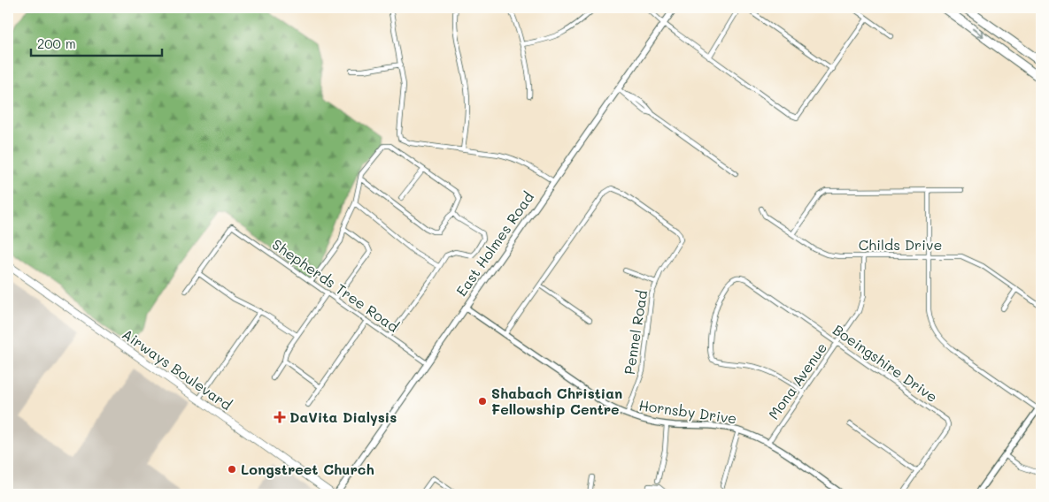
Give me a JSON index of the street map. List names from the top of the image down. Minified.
{"streets":{"main road":["East Holmes Road","Airways Boulevard"],"street":["Childs Drive","Shepherds Tree Road","Pennel Road","Boeingshire Drive","Mona Avenue","Hornsby Drive"]},"crossings":[["East Holmes Road","Shepherds Tree Road"],["East Holmes Road","Airways Boulevard"],["East Holmes Road","Hornsby Drive"],["Childs Drive","Mona Avenue"],["Pennel Road","Hornsby Drive"],["Boeingshire Drive","Mona Avenue"],["Mona Avenue","Hornsby Drive"]],"places":{"other":["Shabach Christian Fellowship Centre","Longstreet Church"],"health":["DaVita Dialysis"]},"scale_bar":"200 m"}
